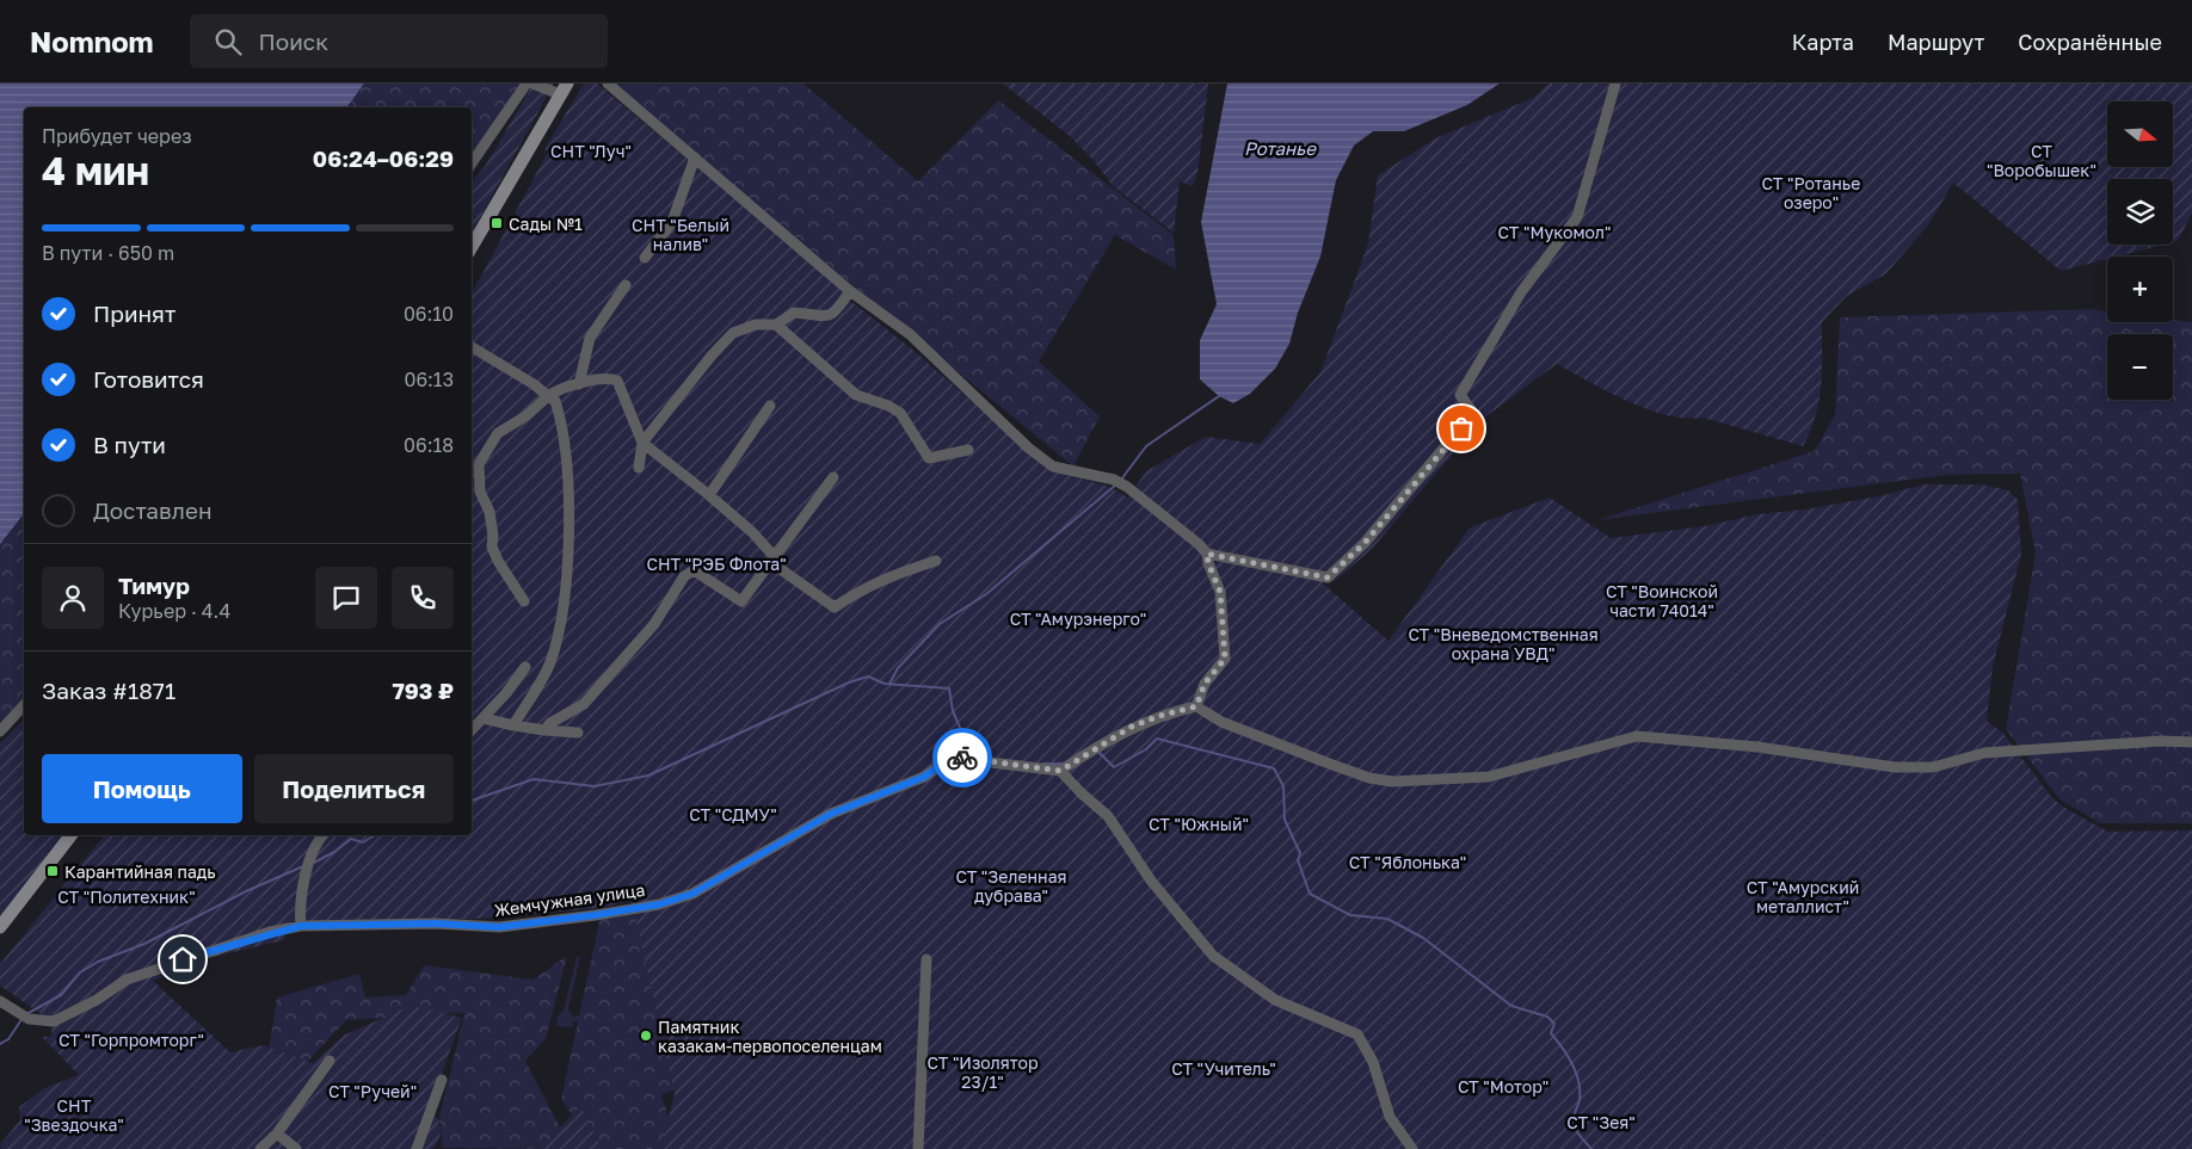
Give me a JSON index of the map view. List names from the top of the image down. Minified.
{"streets":{"street":["Жемчужная улица"]},"water":["Ротанье"],"parks":["СНТ \"Луч\"","СТ \"Воробышек\"","СТ \"Ротанье озеро\"","СНТ \"Белый налив\"","СТ \"Мукомол\"","СНТ \"РЭБ Флота\"","СТ \"Воинской части 74014\"","СТ \"Амурэнерго\"","СТ \"Вневедомственная охрана УВД\"","СТ \"СДМУ\"","СТ \"Южный\"","СТ \"Яблонька\"","СТ \"Зеленная дубрава\"","СТ \"Амурский металлист\"","СТ \"Политехник\"","СТ \"Горпромторг\"","СТ \"Изолятор 23/1\"","СТ \"Учитель\"","СТ \"Мотор\"","СТ \"Ручей\"","СНТ \"Звездочка\"","СТ \"Зея\""],"places":{"transit":["Сады №1","Карантийная падь"],"other":["Памятник казакам-первопоселенцам"]},"north":"right","page":{"header":"Nomnom","search":"Поиск","nav":["Карта","Маршрут","Сохранённые"],"map_buttons":["+","−"],"heading":["4 мин","Прибудет через","06:24–06:29"],"panel":["Тимур","Курьер · 4.4","Заказ #1871","793 ₽"],"bar":"В пути · 650 m","list":[["Принят","06:10"],["Готовится","06:13"],["В пути","06:18"],"Доставлен"],"buttons":["Помощь","Поделиться"]}}
